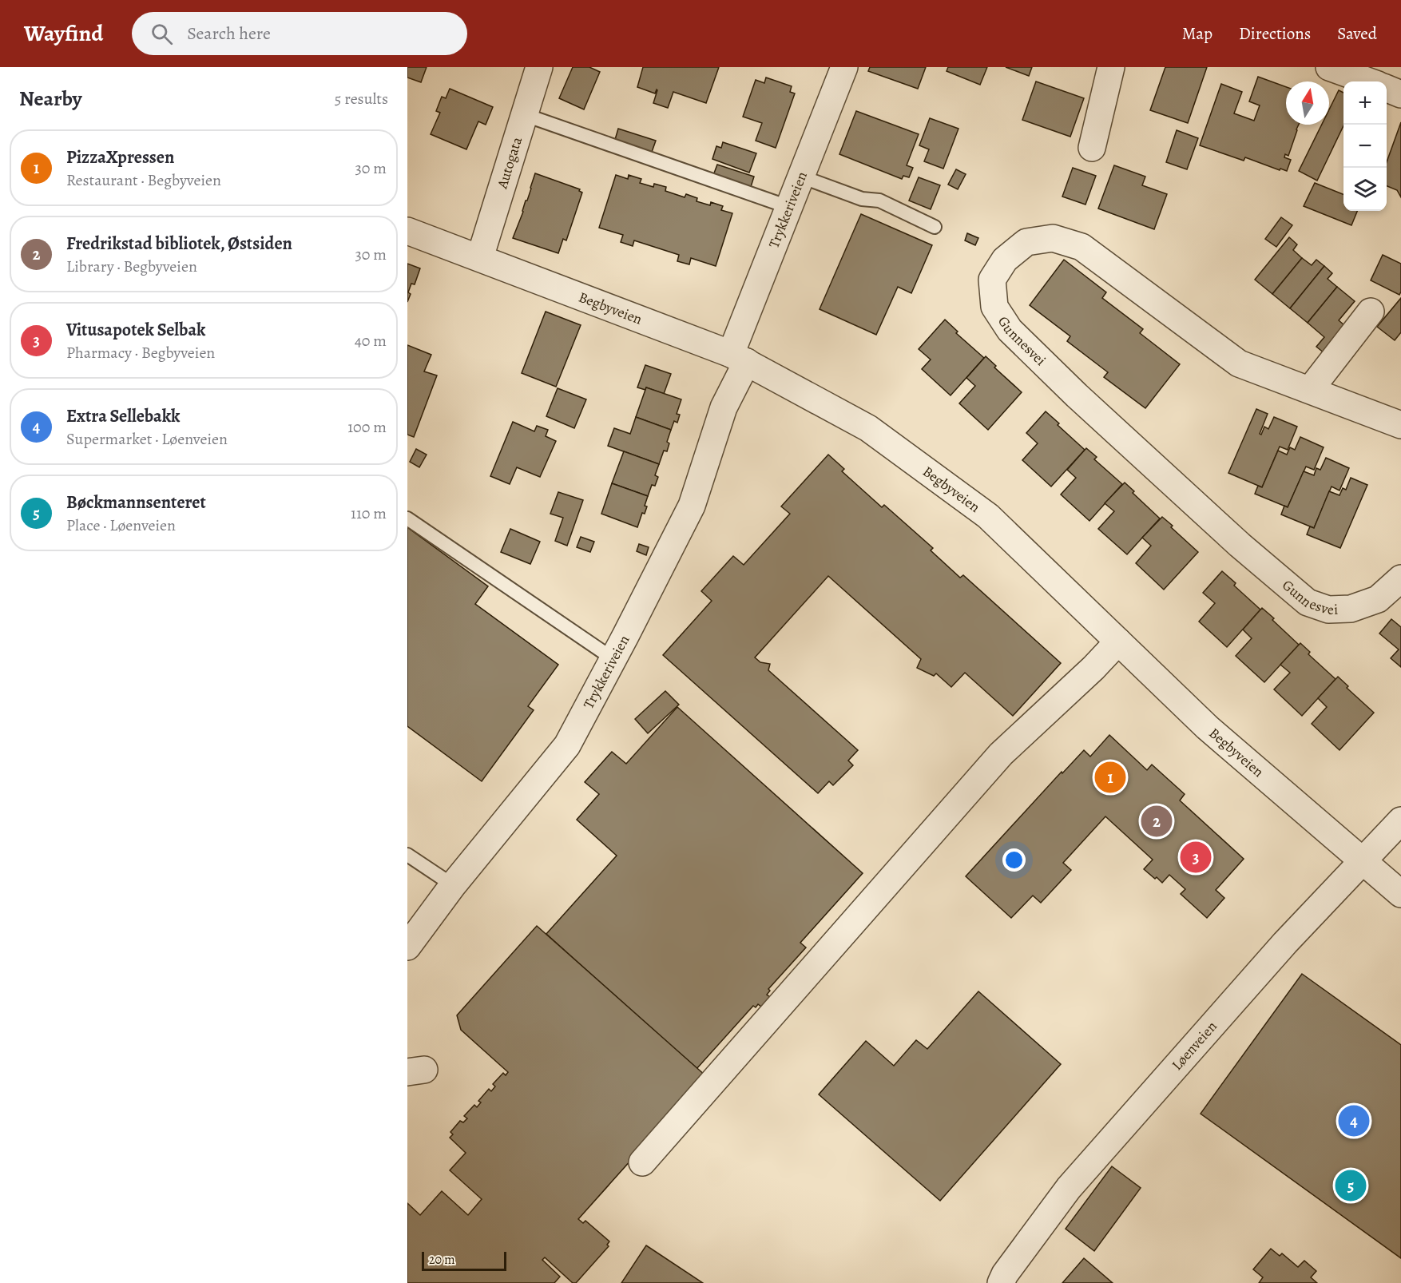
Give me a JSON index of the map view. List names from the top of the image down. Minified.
{"streets":{"street":["Autogata","Trykkeriveien","Begbyveien","Gunnesvei","Løenveien"]},"crossings":[["Autogata","Begbyveien"],["Trykkeriveien","Begbyveien"],["Begbyveien","Løenveien"]],"scale_bar":"20 m","north":"top","page":{"header":"Wayfind","search":"Search here","nav":["Map","Directions","Saved"],"heading":["Nearby","5 results"],"map_buttons":["+","−"],"list":[{"mark":"1","name":"PizzaXpressen","note":"Restaurant · Begbyveien","value":"30 m"},{"mark":"2","name":"Fredrikstad bibliotek, Østsiden","note":"Library · Begbyveien","value":"30 m"},{"mark":"3","name":"Vitusapotek Selbak","note":"Pharmacy · Begbyveien","value":"40 m"},{"mark":"4","name":"Extra Sellebakk","note":"Supermarket · Løenveien","value":"100 m"},{"mark":"5","name":"Bøckmannsenteret","note":"Place · Løenveien","value":"110 m"}],"pins":["1","2","3","4","5"],"scale":"20 m"}}
